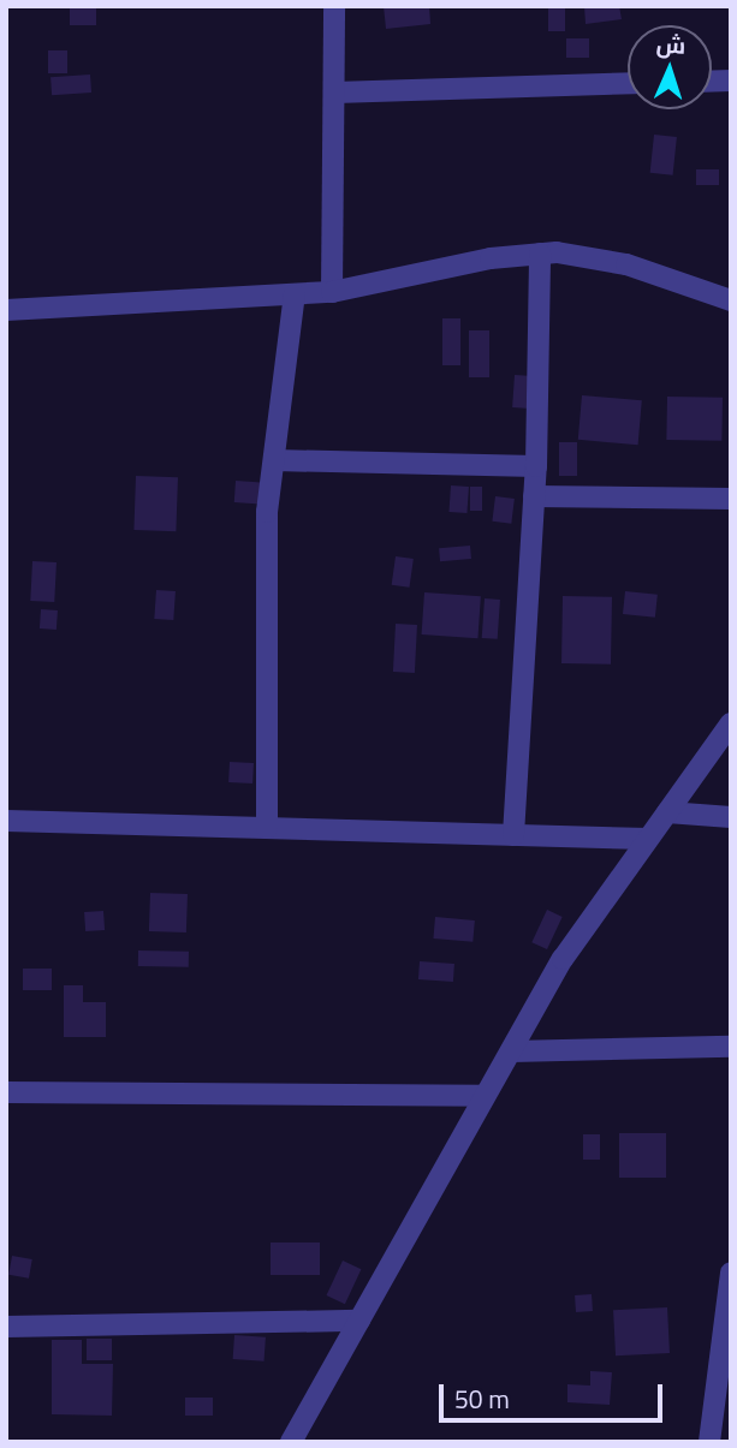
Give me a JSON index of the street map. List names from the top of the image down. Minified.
{"scale_bar":"50 m","north":"top"}
